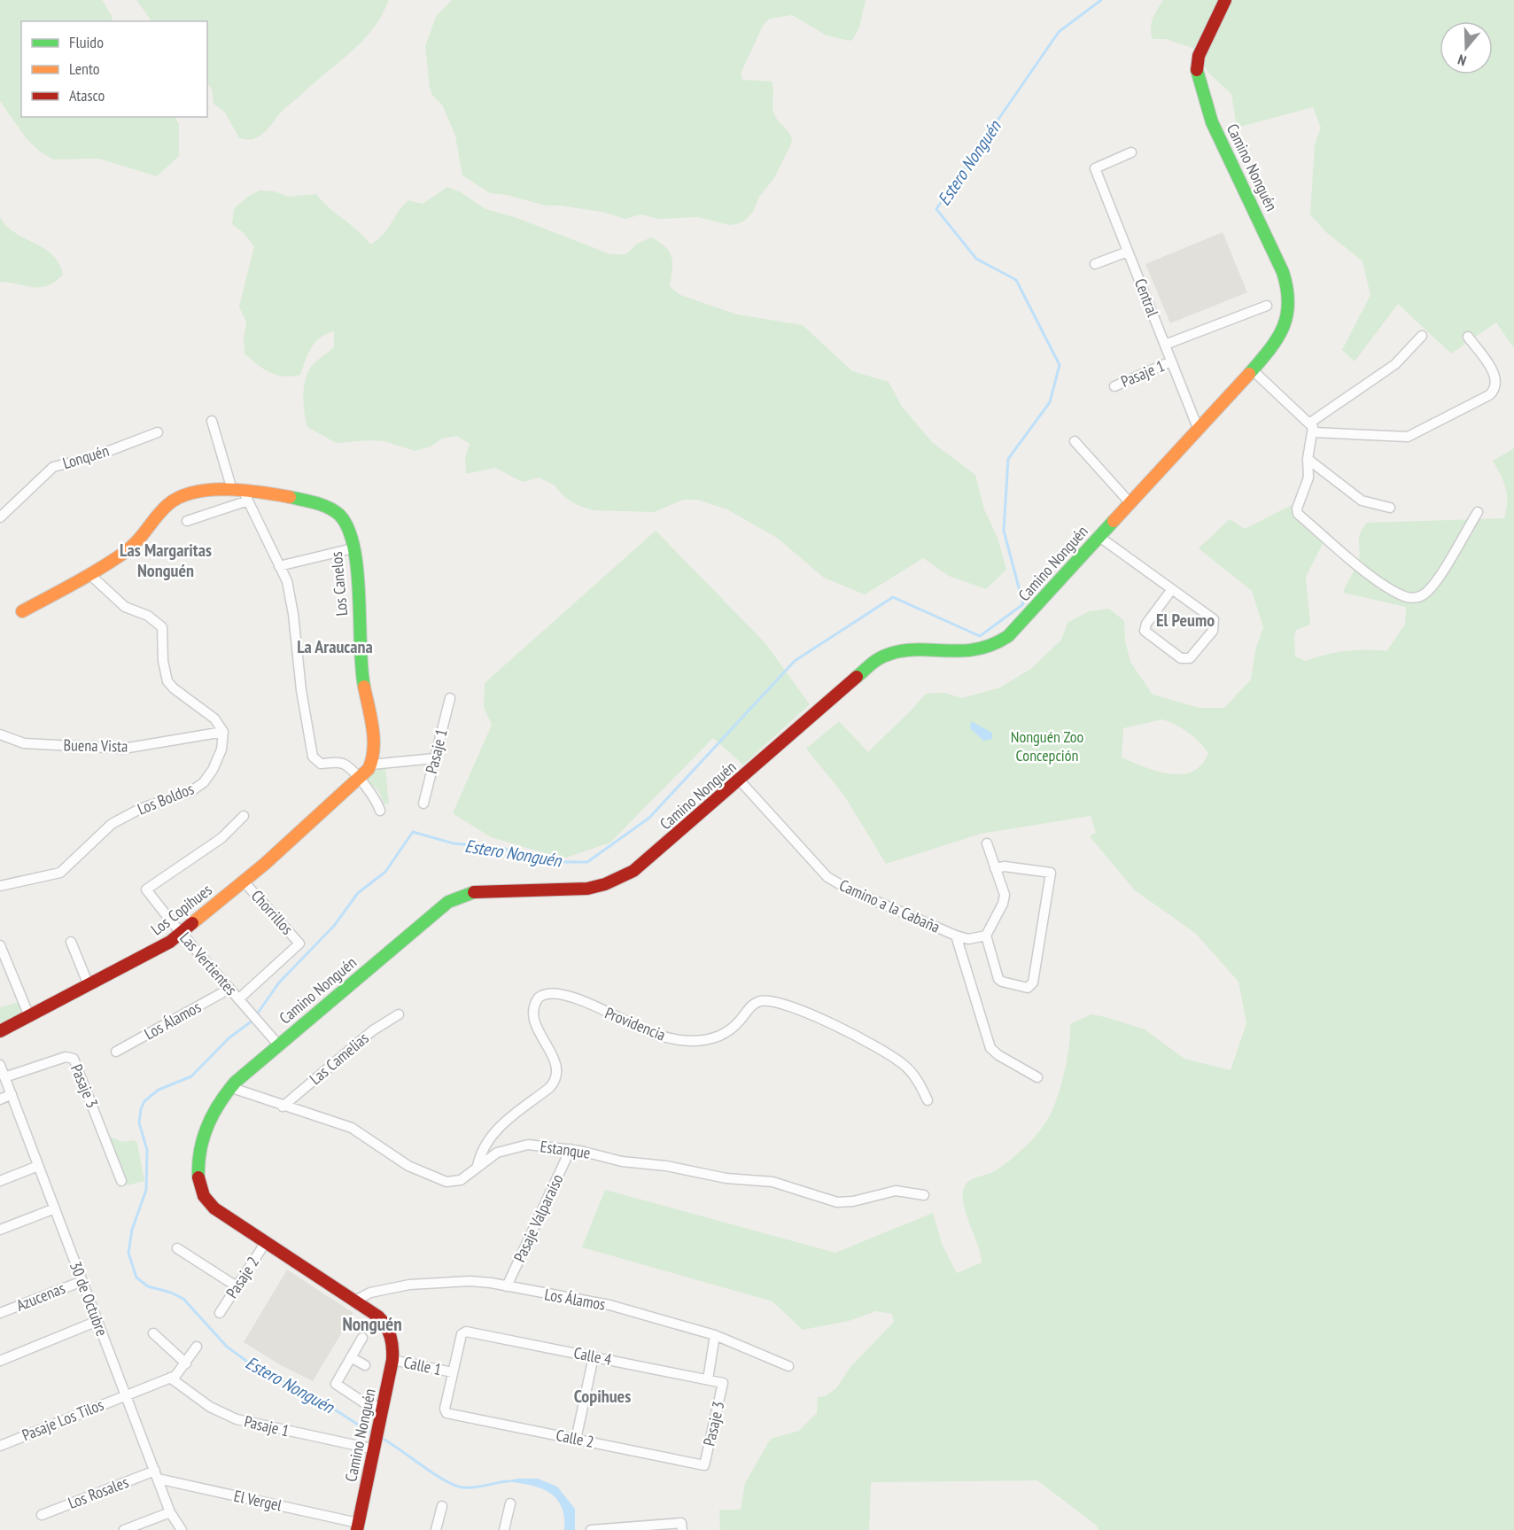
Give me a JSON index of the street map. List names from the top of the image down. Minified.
{"streets":{"main road":["Camino Nonguén","Los Canelos","Los Copihues"],"street":["Central","Pasaje 1","Lonquén","Buena Vista","Los Boldos","Camino a la Cabaña","Chorrillos","Las Vertientes","Los Álamos","Providencia","Las Camelias","Pasaje 3","Estanque","Pasaje Valparaíso","Pasaje 2","Azucenas","30 de Octubre","Calle 4","Calle 1","Pasaje Los Tilos","Calle 2","Los Rosales","El Vergel"]},"crossings":[["Camino Nonguén","Central"],["Camino Nonguén","Pasaje 1"],["Camino Nonguén","Camino a la Cabaña"],["Camino Nonguén","Las Vertientes"],["Camino Nonguén","Los Álamos"],["Camino Nonguén","Estanque"],["Camino Nonguén","Pasaje 2"],["Camino Nonguén","Calle 1"],["Camino Nonguén","El Vergel"],["Central","Pasaje 1"],["Buena Vista","Los Boldos"],["Los Copihues","Chorrillos"],["Los Copihues","Las Vertientes"],["Chorrillos","Las Vertientes"],["Las Vertientes","Los Álamos"],["Los Álamos","Pasaje 3"],["Los Álamos","Pasaje Valparaíso"],["Providencia","Estanque"],["Las Camelias","Estanque"],["Pasaje 3","30 de Octubre"],["Pasaje 3","Calle 4"],["Pasaje 3","Calle 2"],["Estanque","Pasaje Valparaíso"],["Azucenas","30 de Octubre"],["30 de Octubre","Pasaje Los Tilos"],["30 de Octubre","Los Rosales"],["30 de Octubre","El Vergel"],["Calle 4","Calle 1"],["Calle 1","Calle 2"],["Los Rosales","El Vergel"]],"districts":["Las Margaritas Nonguén","El Peumo","La Araucana","Nonguén","Copihues"],"water":["Estero Nonguén"],"parks":["Nonguén Zoo Concepción"],"legend":["Fluido","Lento","Atasco"],"north":"bottom"}
